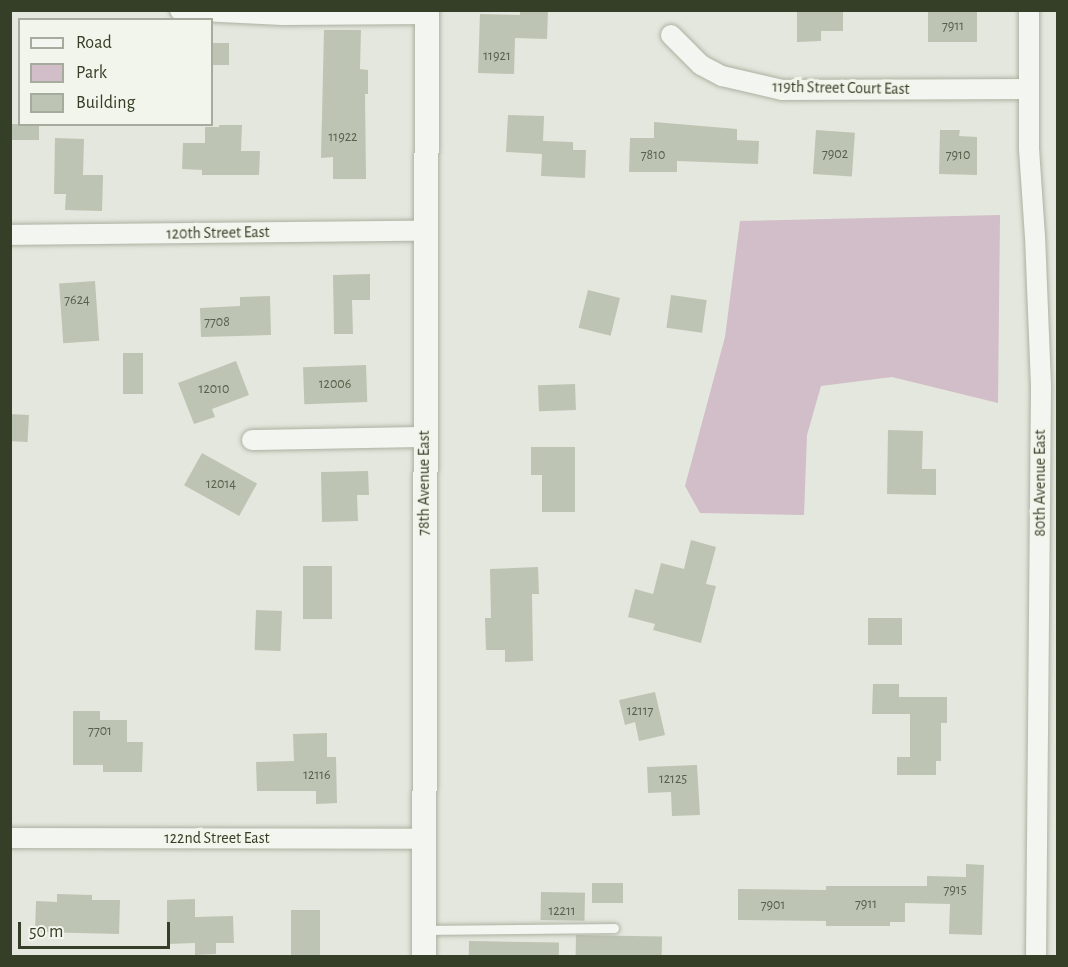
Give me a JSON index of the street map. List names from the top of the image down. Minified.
{"streets":{"street":["119th Street Court East","120th Street East","78th Avenue East","80th Avenue East","122nd Street East"]},"crossings":[["119th Street Court East","80th Avenue East"],["120th Street East","78th Avenue East"],["78th Avenue East","122nd Street East"]],"house_numbers":["7911","11921","11922","7902","7810","7910","7624","7708","12006","12010","12014","12117","7701","12116","12125","7915","7911","7901","12211"],"legend":["Road","Park","Building"],"scale_bar":"50 m"}
